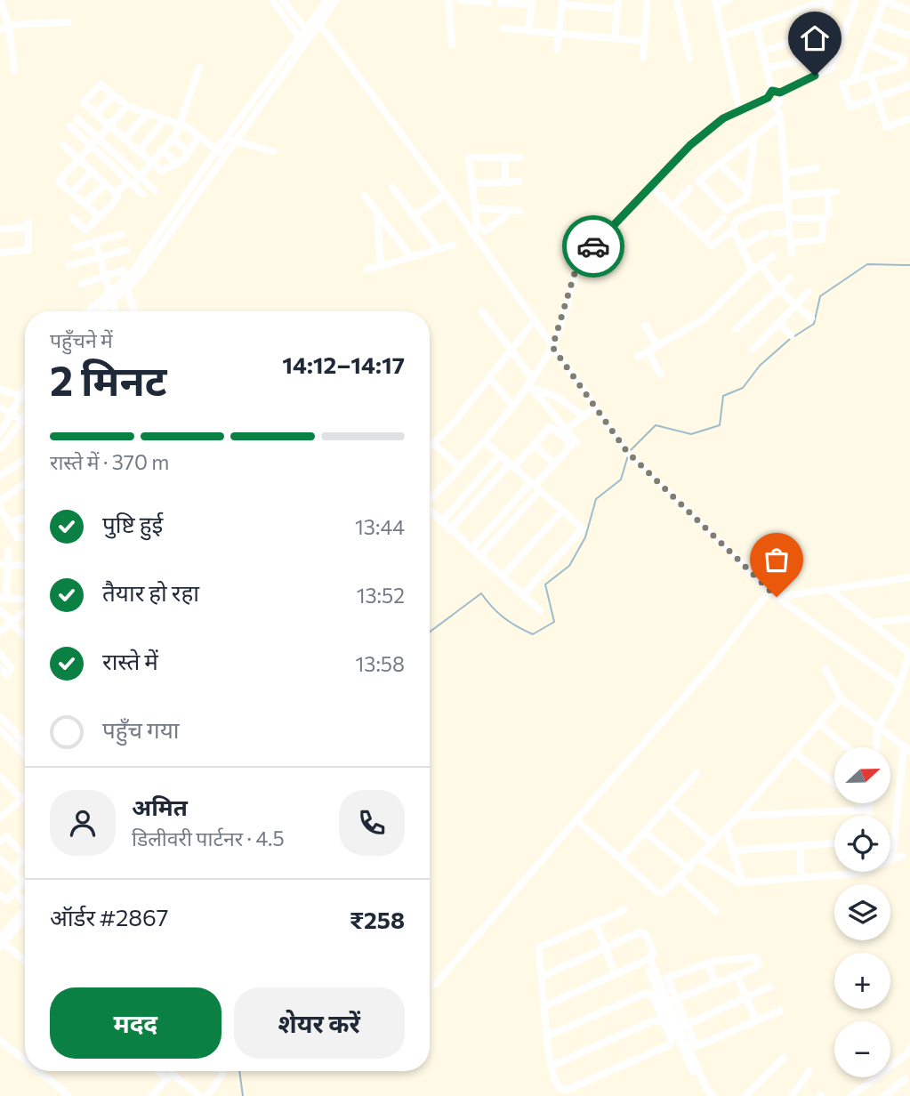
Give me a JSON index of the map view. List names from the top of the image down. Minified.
{"north":"right","page":{"heading":["2 मिनट","पहुँचने में","14:12–14:17"],"panel":["अमित","डिलीवरी पार्टनर · 4.5","ऑर्डर #2867","₹258"],"bar":"रास्ते में · 370 m","list":[["पुष्टि हुई","13:44"],["तैयार हो रहा","13:52"],["रास्ते में","13:58"],"पहुँच गया"],"map_buttons":["+","−"],"buttons":["मदद","शेयर करें"]}}
